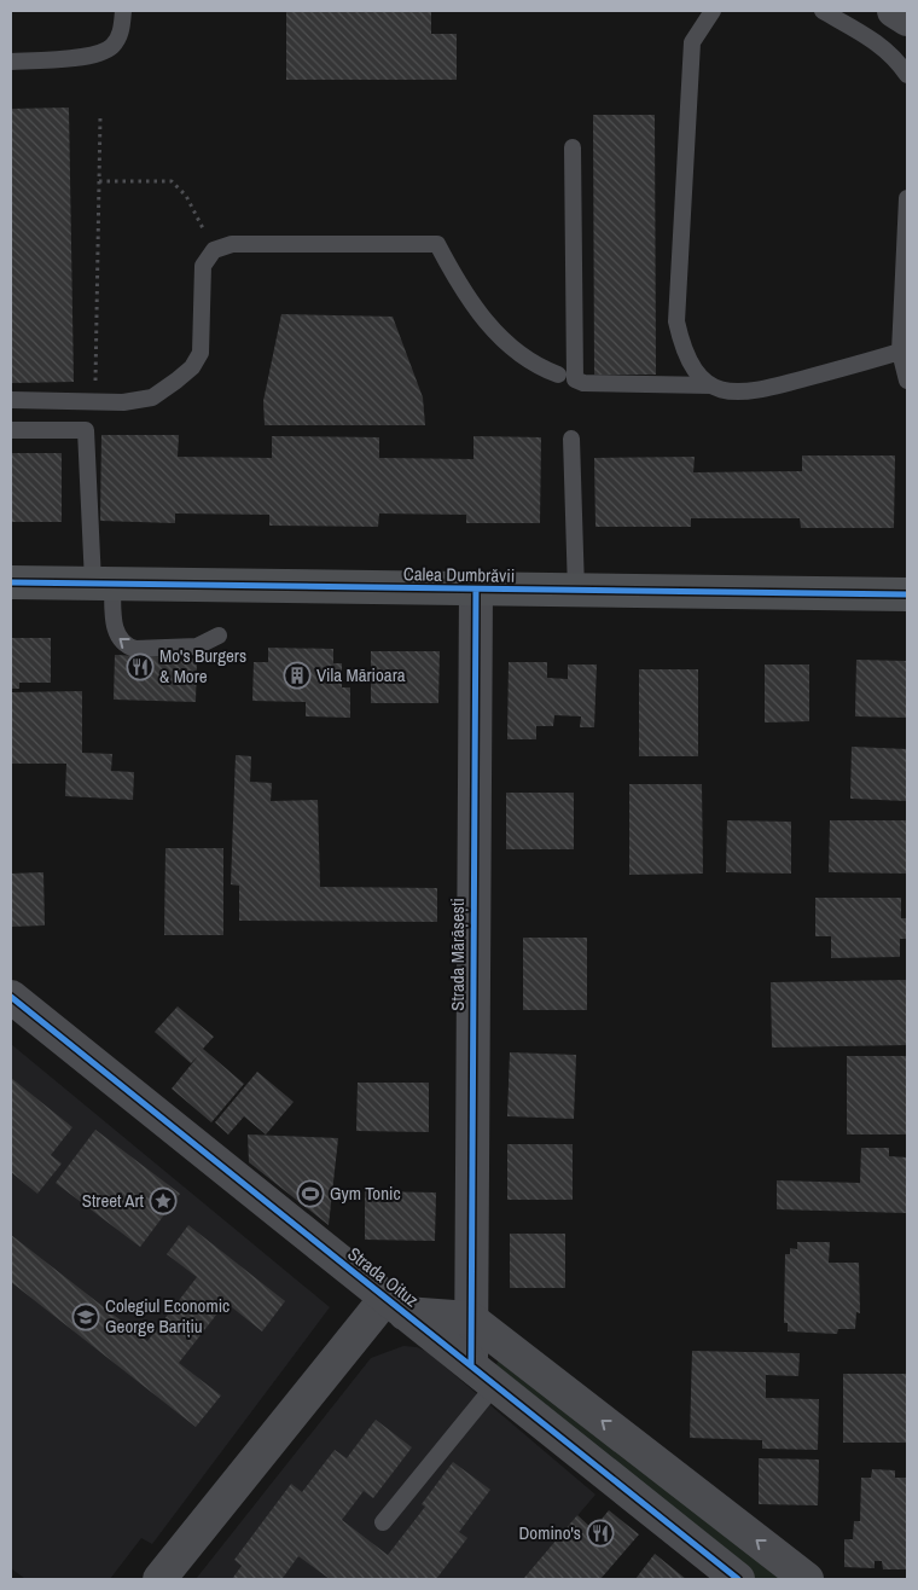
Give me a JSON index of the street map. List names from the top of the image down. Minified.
{"streets":{"main road":["Calea Dumbrăvii"],"street":["Strada Mărășești","Strada Oituz"]},"crossings":[["Calea Dumbrăvii","Strada Mărășești"],["Strada Mărășești","Strada Oituz"]],"places":{"restaurant":["Mo's Burgers & More","Domino's"],"building":["Vila Mărioara"],"sports":["Gym Tonic"],"place":["Street Art"],"school or university":["Colegiul Economic George Barițiu"]}}
